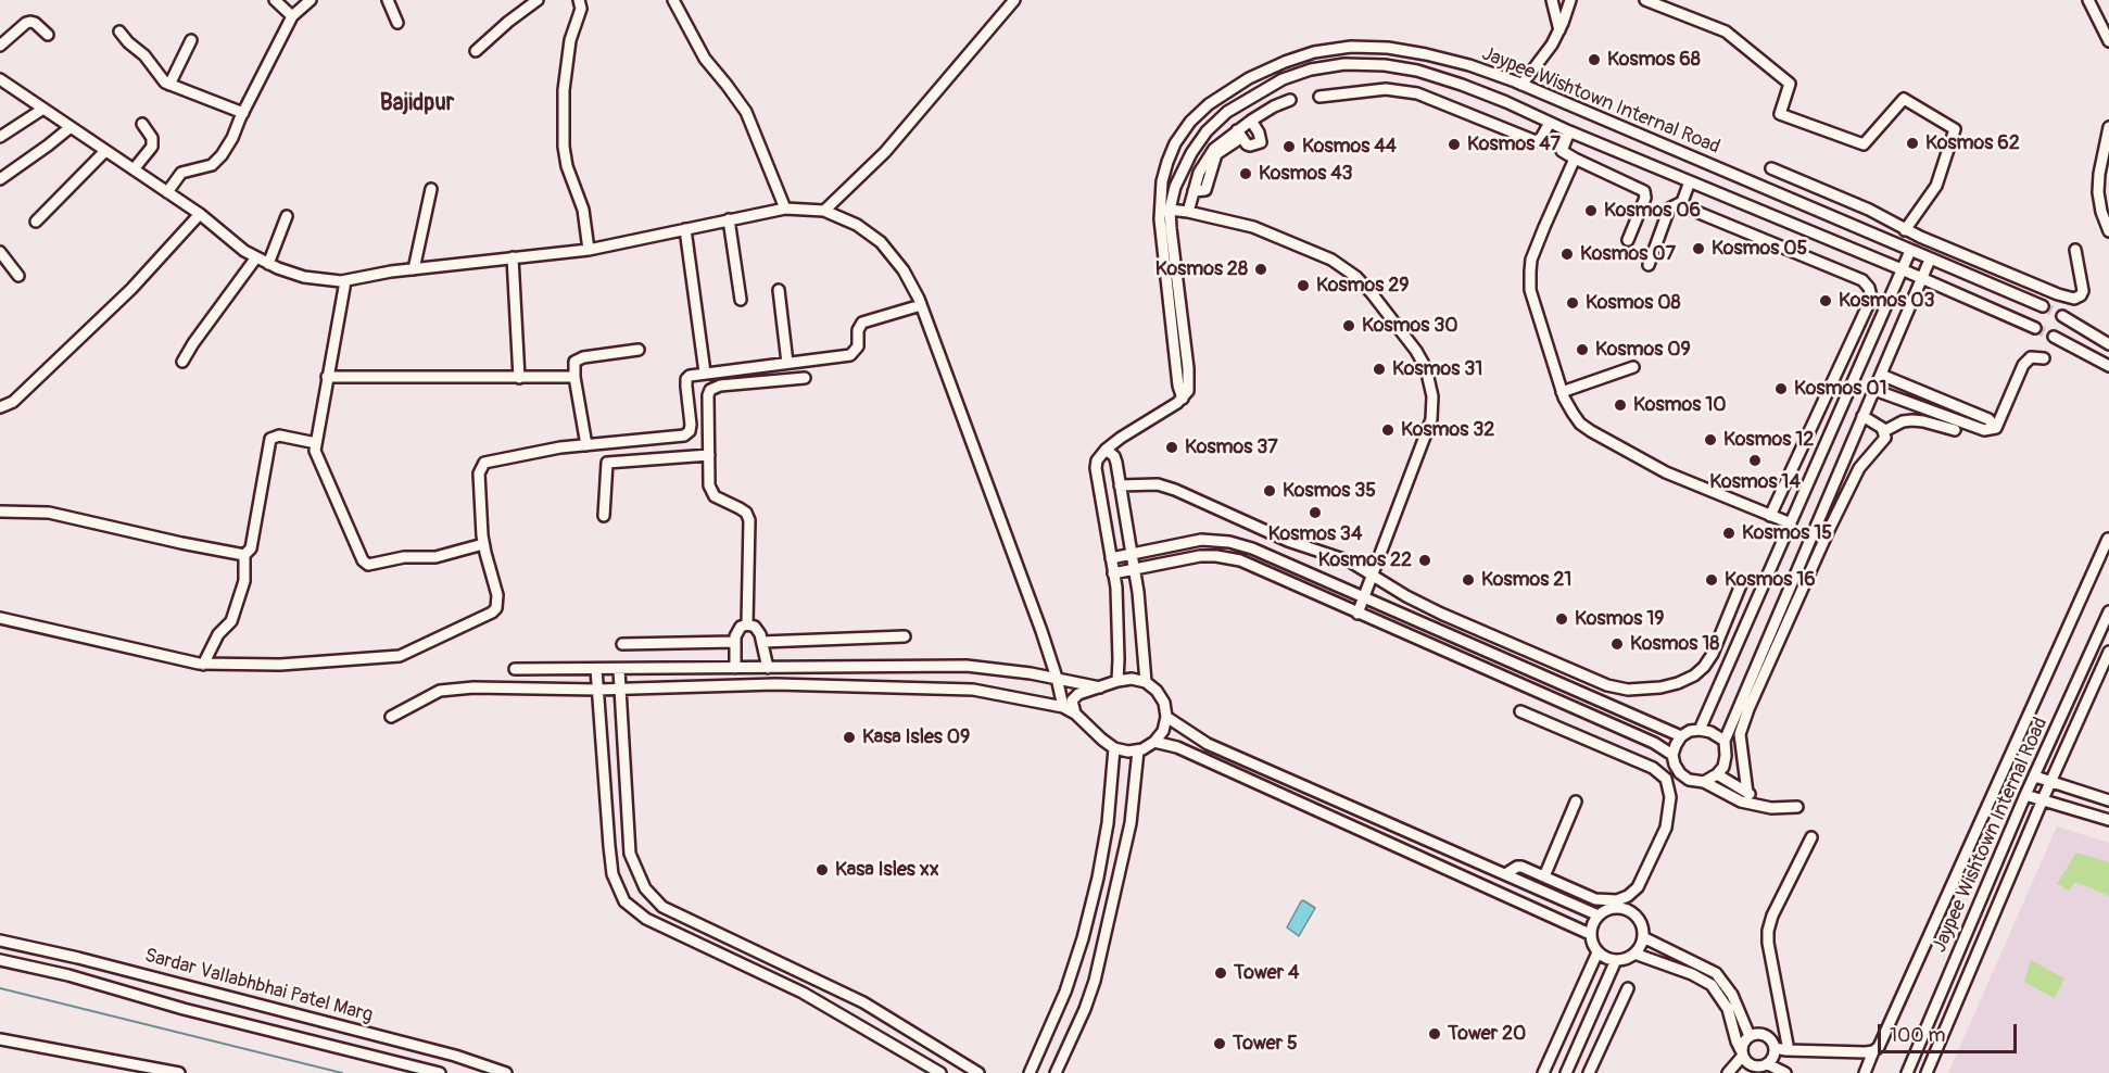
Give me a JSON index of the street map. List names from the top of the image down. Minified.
{"streets":{"street":["Jaypee Wishtown Internal Road","Sardar Vallabhbhai Patel Marg"]},"districts":["Bajidpur"],"places":["Kosmos 68","Kosmos 62","Kosmos 47","Kosmos 44","Kosmos 43","Kosmos 06","Kosmos 05","Kosmos 07","Kosmos 28","Kosmos 29","Kosmos 03","Kosmos 08","Kosmos 30","Kosmos 09","Kosmos 31","Kosmos 01","Kosmos 10","Kosmos 32","Kosmos 12","Kosmos 37","Kosmos 14","Kosmos 35","Kosmos 34","Kosmos 15","Kosmos 22","Kosmos 21","Kosmos 16","Kosmos 19","Kosmos 18","Kasa Isles 09","Kasa Isles xx","Tower 4","Tower 20","Tower 5"],"scale_bar":"100 m"}
